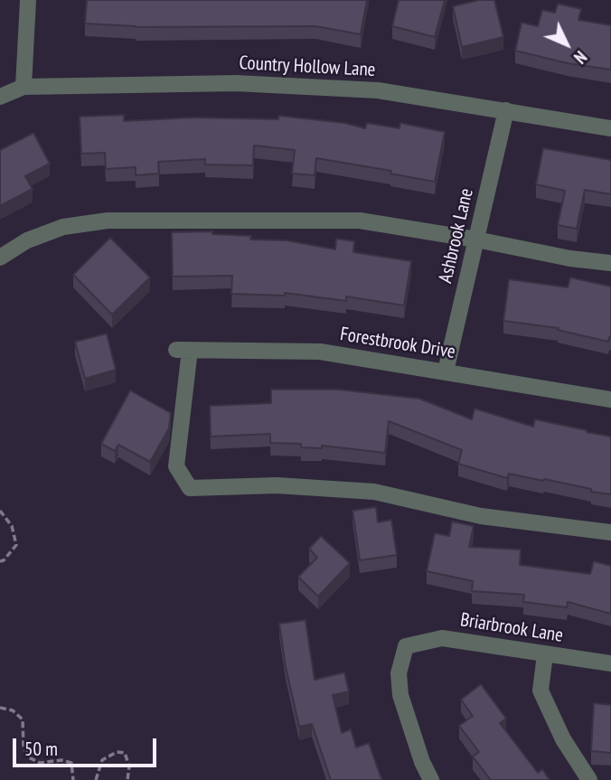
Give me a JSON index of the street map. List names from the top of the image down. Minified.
{"streets":{"street":["Country Hollow Lane","Ashbrook Lane","Forestbrook Drive","Briarbrook Lane"]},"crossings":[["Country Hollow Lane","Ashbrook Lane"],["Ashbrook Lane","Forestbrook Drive"]],"scale_bar":"50 m","north":"bottom right"}
